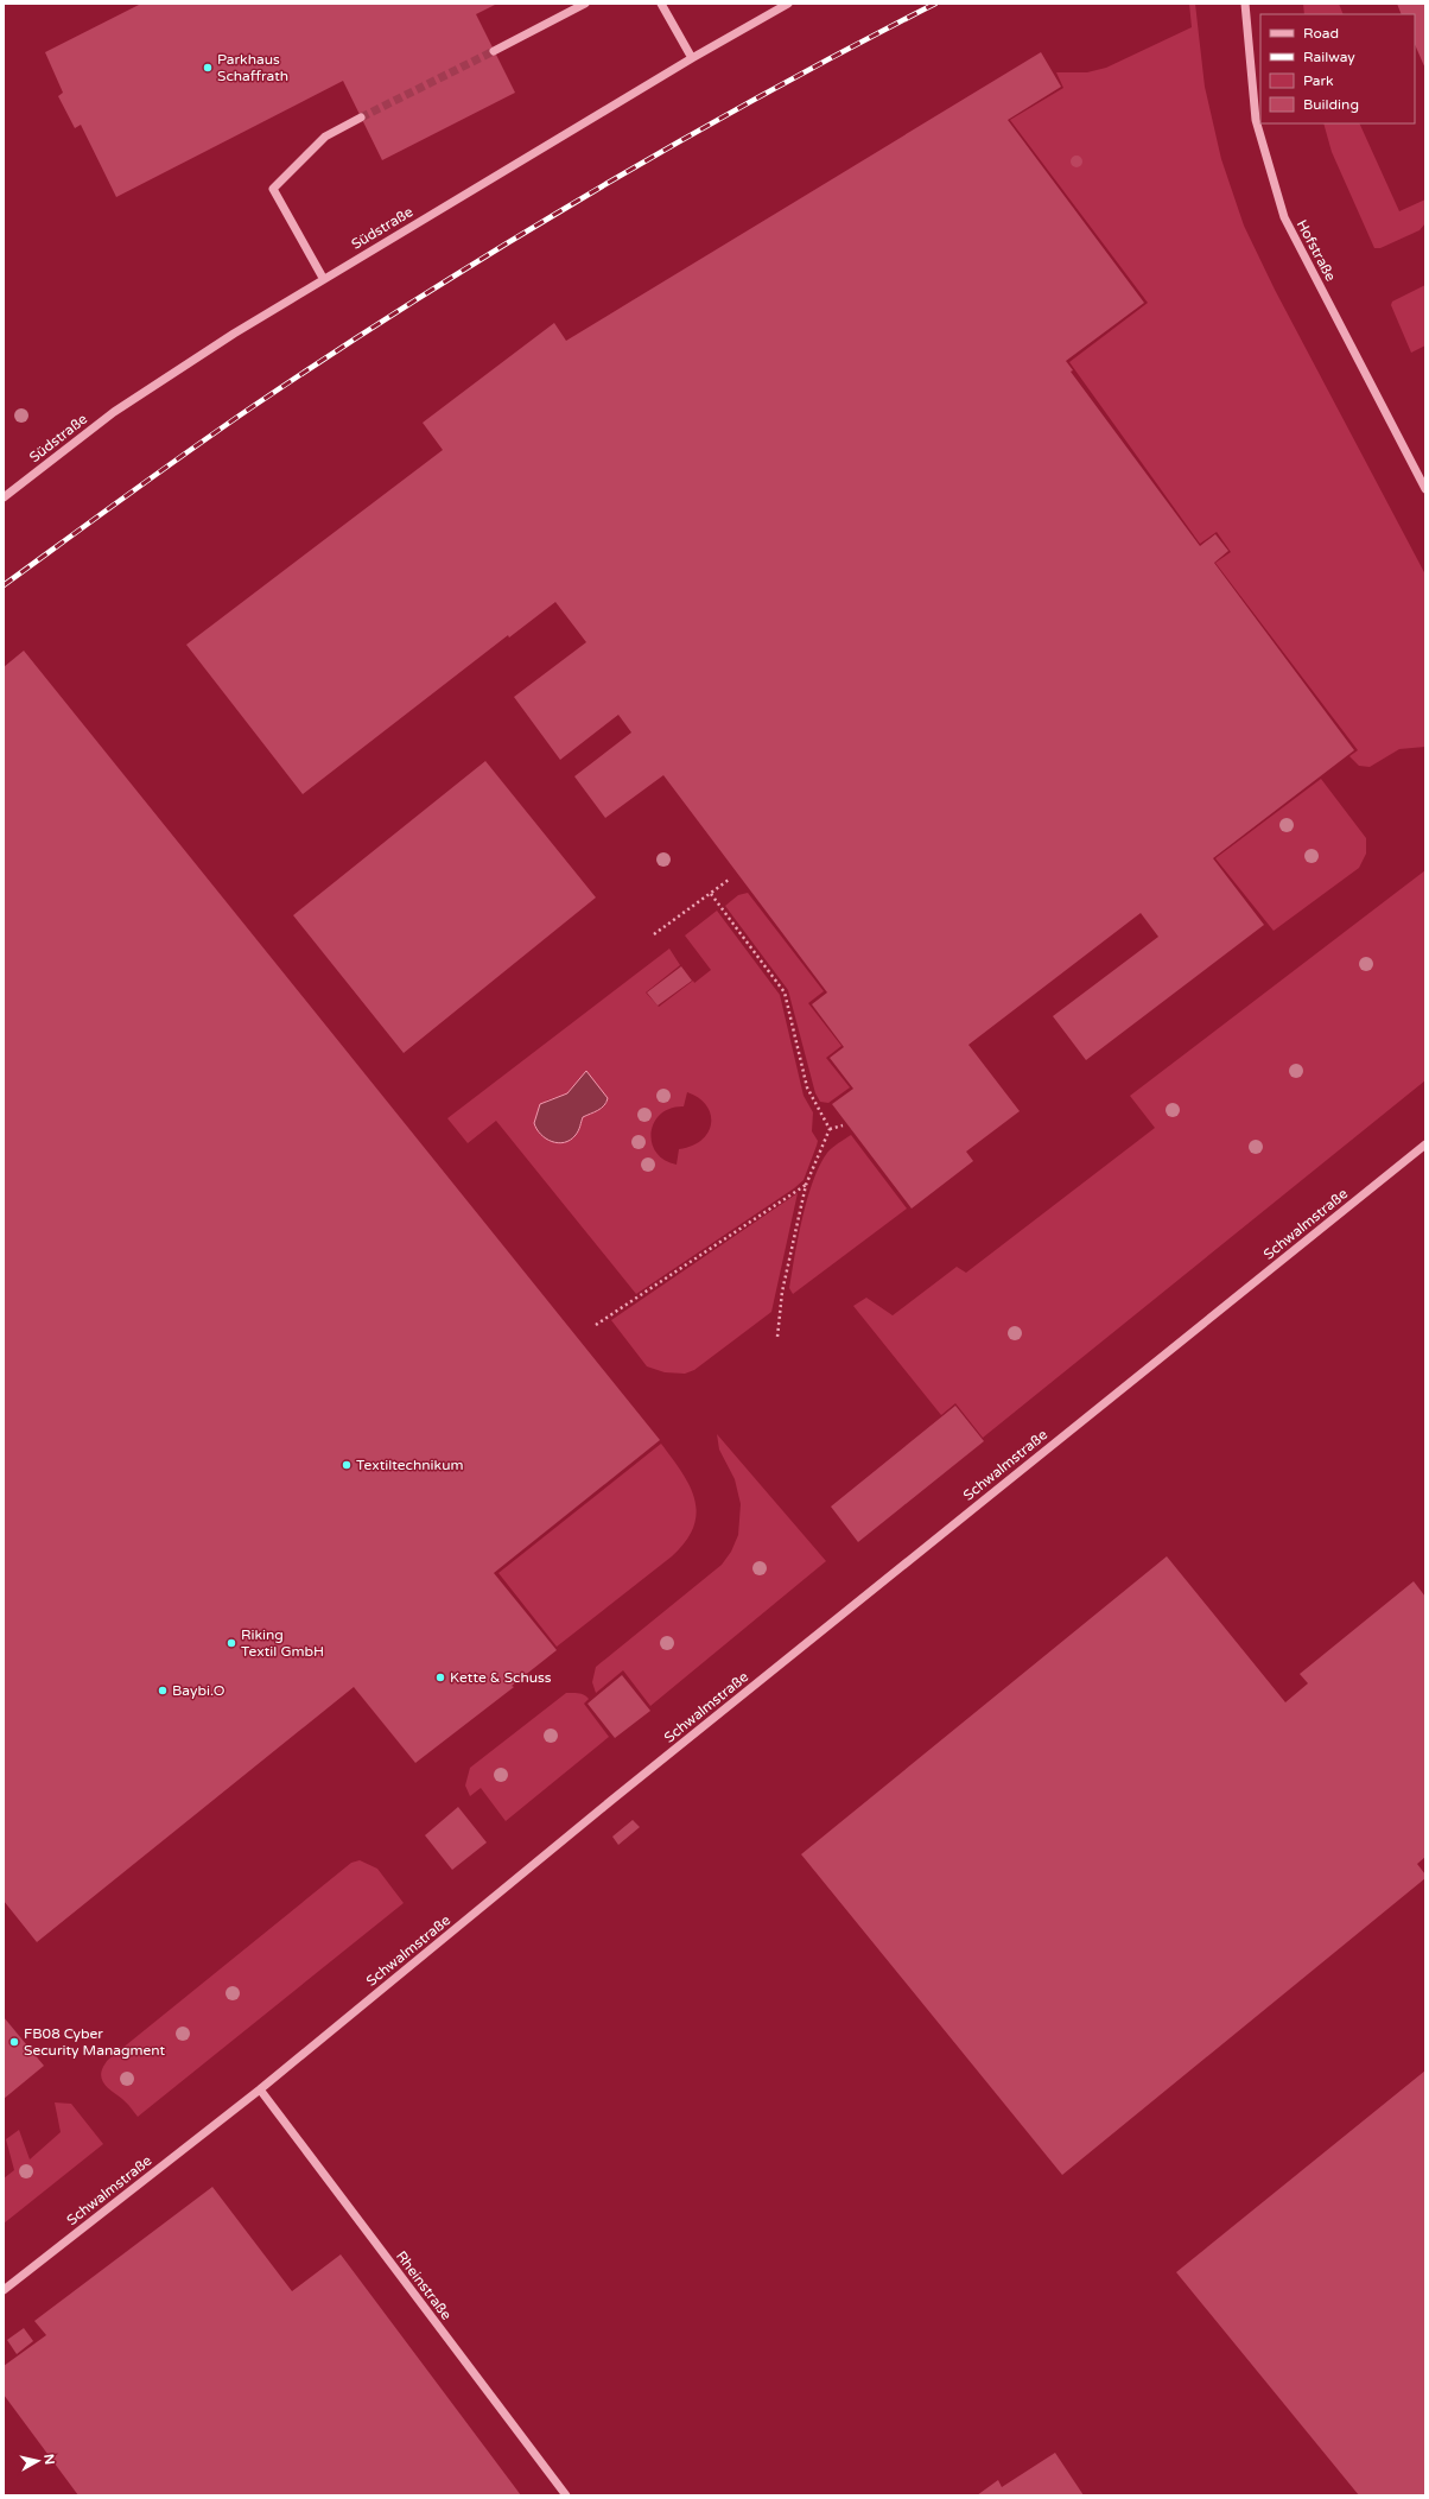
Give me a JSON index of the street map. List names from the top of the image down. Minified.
{"streets":{"street":["Südstraße","Hofstraße","Schwalmstraße","Rheinstraße"]},"crossings":[["Schwalmstraße","Rheinstraße"]],"places":["Parkhaus Schaffrath","Textiltechnikum","Riking Textil GmbH","Kette & Schuss","Baybi.O","FB08 Cyber Security Managment"],"legend":["Road","Railway","Park","Building"],"north":"right"}
